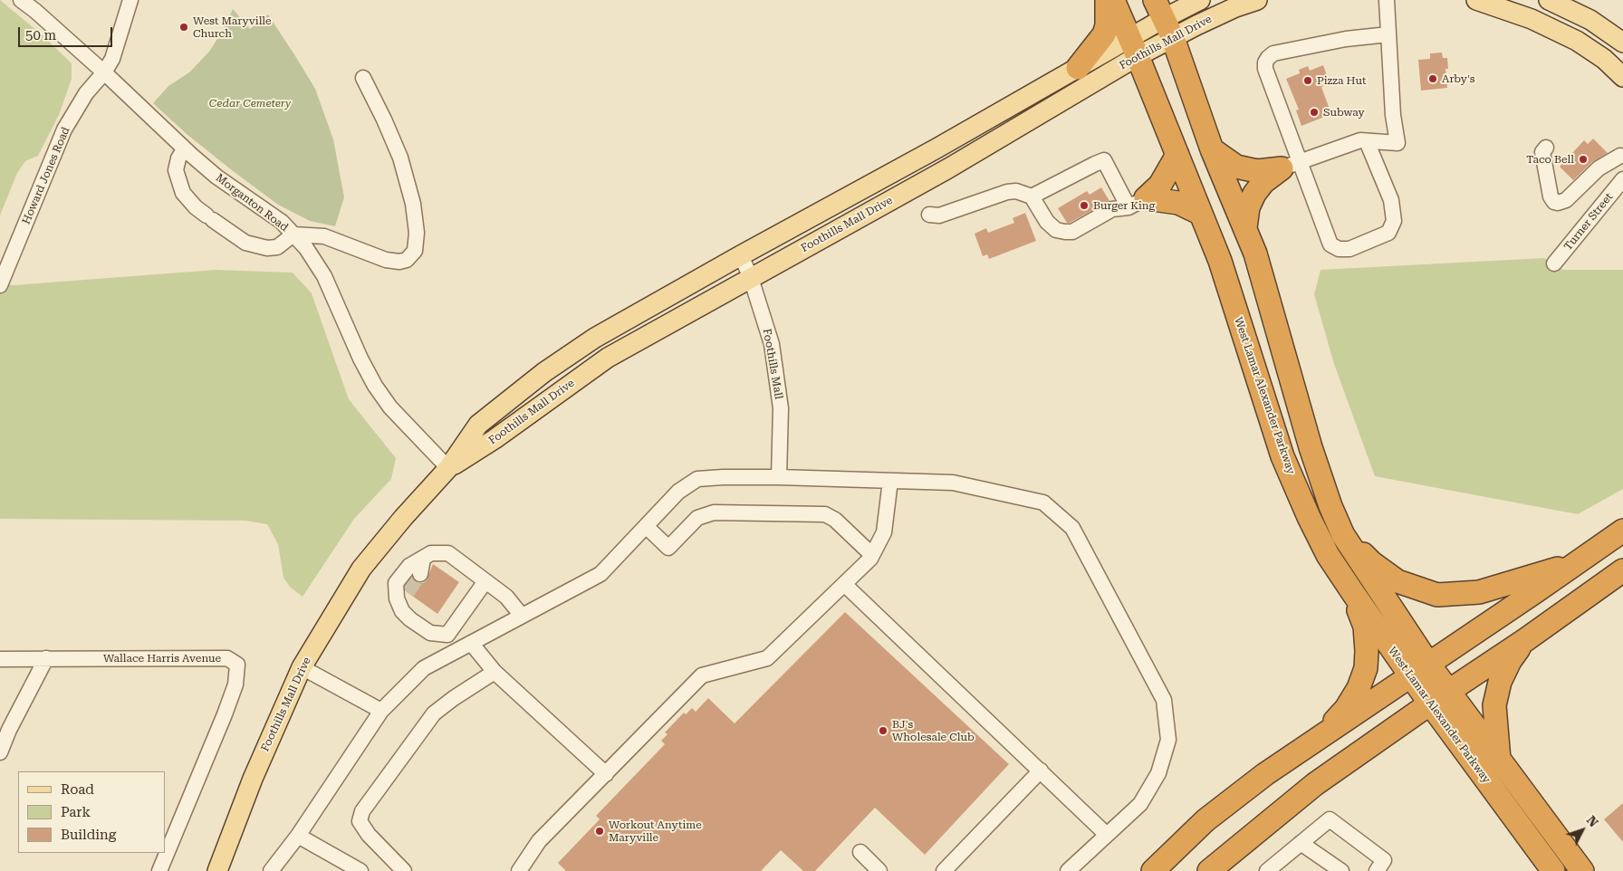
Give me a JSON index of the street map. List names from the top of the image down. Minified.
{"streets":{"highway":["West Lamar Alexander Parkway"],"main road":["Foothills Mall Drive"],"street":["Howard Jones Road","Morganton Road","Turner Street","Foothills Mall","Wallace Harris Avenue"]},"crossings":[["Foothills Mall Drive","Morganton Road"],["Foothills Mall Drive","Foothills Mall"],["Foothills Mall Drive","West Lamar Alexander Parkway"],["Howard Jones Road","Morganton Road"]],"parks":["Cedar Cemetery"],"places":["West Maryville Church","Arby's","Pizza Hut","Subway","Taco Bell","Burger King","BJ's Wholesale Club","Workout Anytime Maryville"],"legend":["Road","Park","Building"],"scale_bar":"50 m","north":"top right"}
